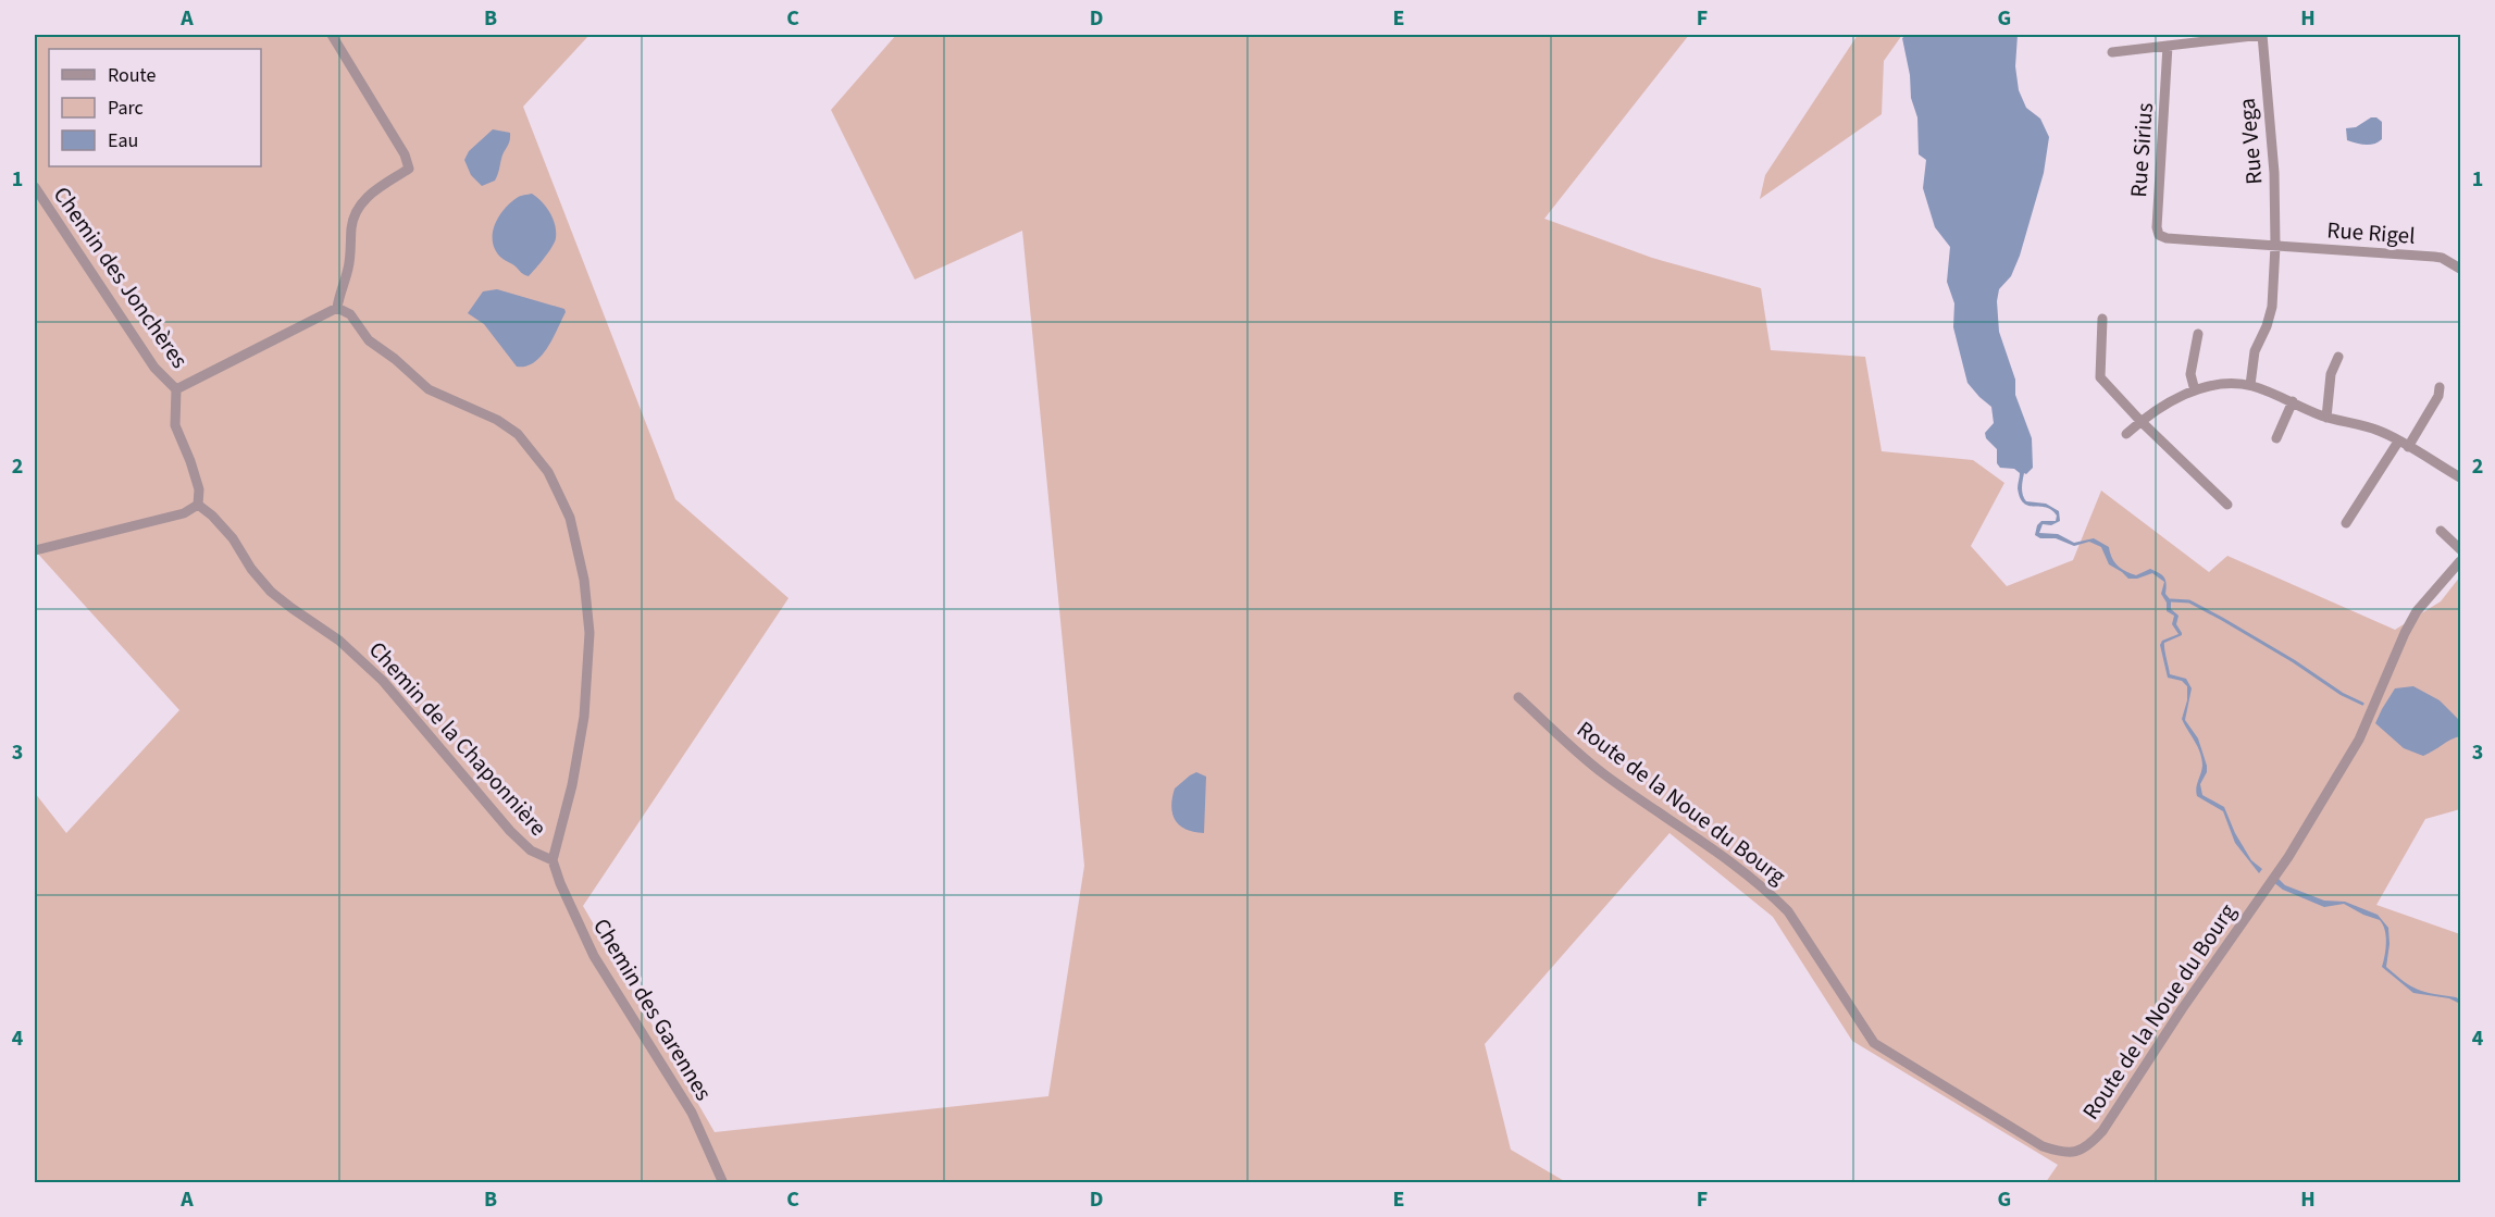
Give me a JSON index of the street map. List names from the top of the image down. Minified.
{"streets":{"street":["Rue Vega","Rue Sirius","Rue Rigel","Chemin des Jonchères","Chemin de la Chaponnière","Route de la Noue du Bourg","Chemin des Garennes"]},"crossings":[["Rue Vega","Rue Sirius"],["Rue Vega","Rue Rigel"],["Rue Sirius","Rue Rigel"],["Chemin de la Chaponnière","Chemin des Garennes"]],"legend":["Route","Parc","Eau"],"grid":{"columns":["A","B","C","D","E","F","G","H"],"rows":["1","2","3","4"]}}
